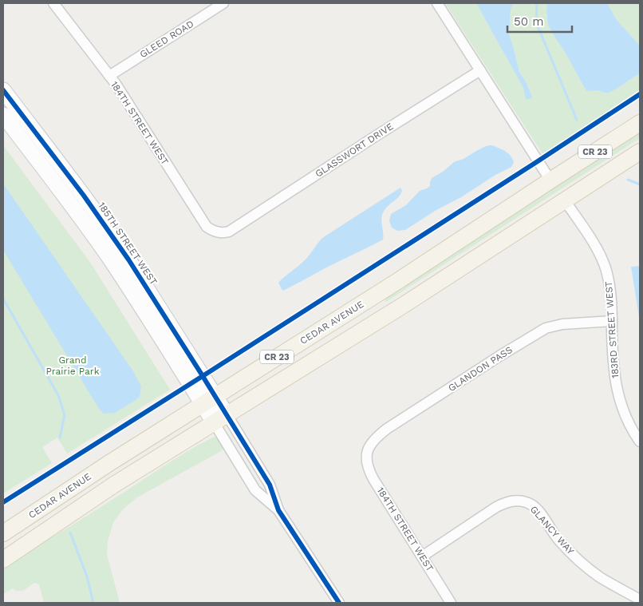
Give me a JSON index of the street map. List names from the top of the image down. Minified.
{"streets":{"main road":["CR 23","CEDAR AVENUE"],"street":["GLEED ROAD","184TH STREET WEST","GLASSWORT DRIVE","185TH STREET WEST","183RD STREET WEST","GLANDON PASS","GLANCY WAY"]},"crossings":[["GLEED ROAD","184TH STREET WEST"],["184TH STREET WEST","GLASSWORT DRIVE"],["184TH STREET WEST","GLANDON PASS"],["184TH STREET WEST","GLANCY WAY"],["CR 23","185TH STREET WEST"],["CR 23","183RD STREET WEST"],["185TH STREET WEST","CEDAR AVENUE"],["183RD STREET WEST","GLANDON PASS"]],"parks":["Grand Prairie Park"],"scale_bar":"50 m"}
